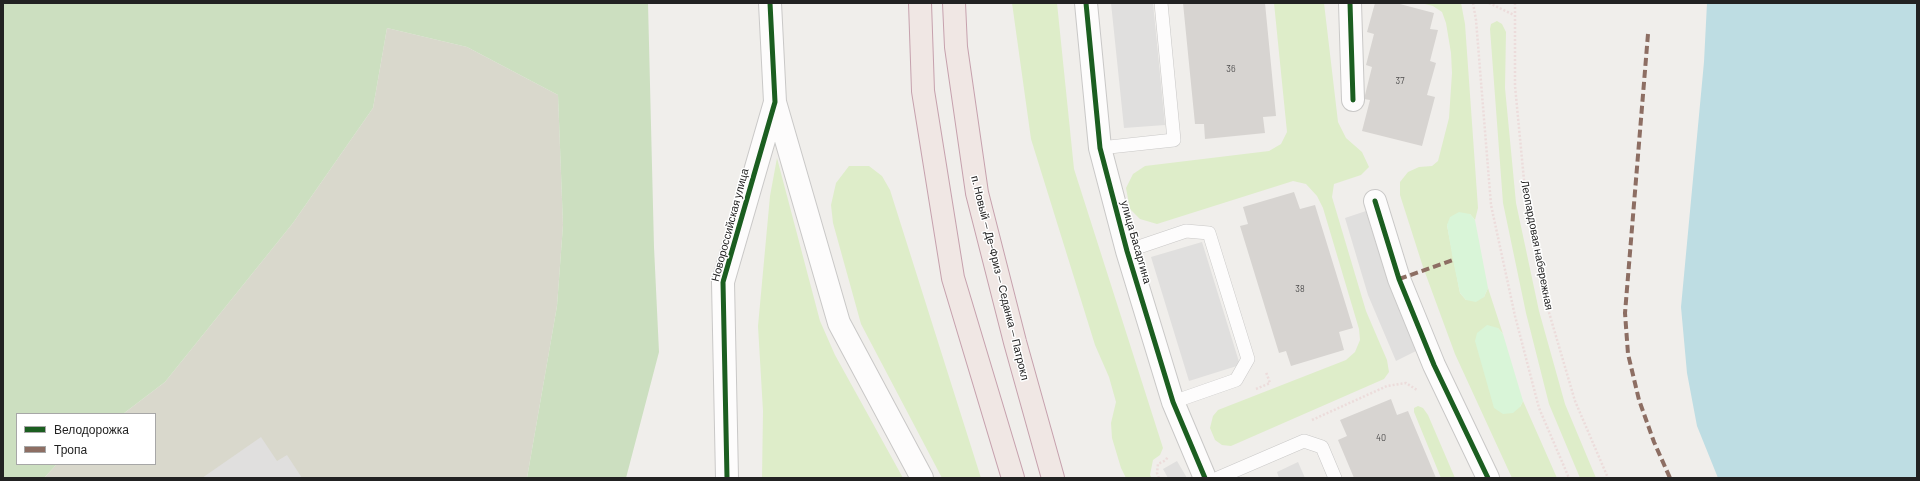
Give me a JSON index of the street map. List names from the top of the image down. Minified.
{"streets":{"highway":["п. Новый — Де-Фриз — Седанка — Патрокл"],"street":["Новороссийская улица","улица Басаргина"],"path":["Леопардовая набережная"]},"house_numbers":["36","37","38","40"],"legend":["Велодорожка","Тропа"]}
